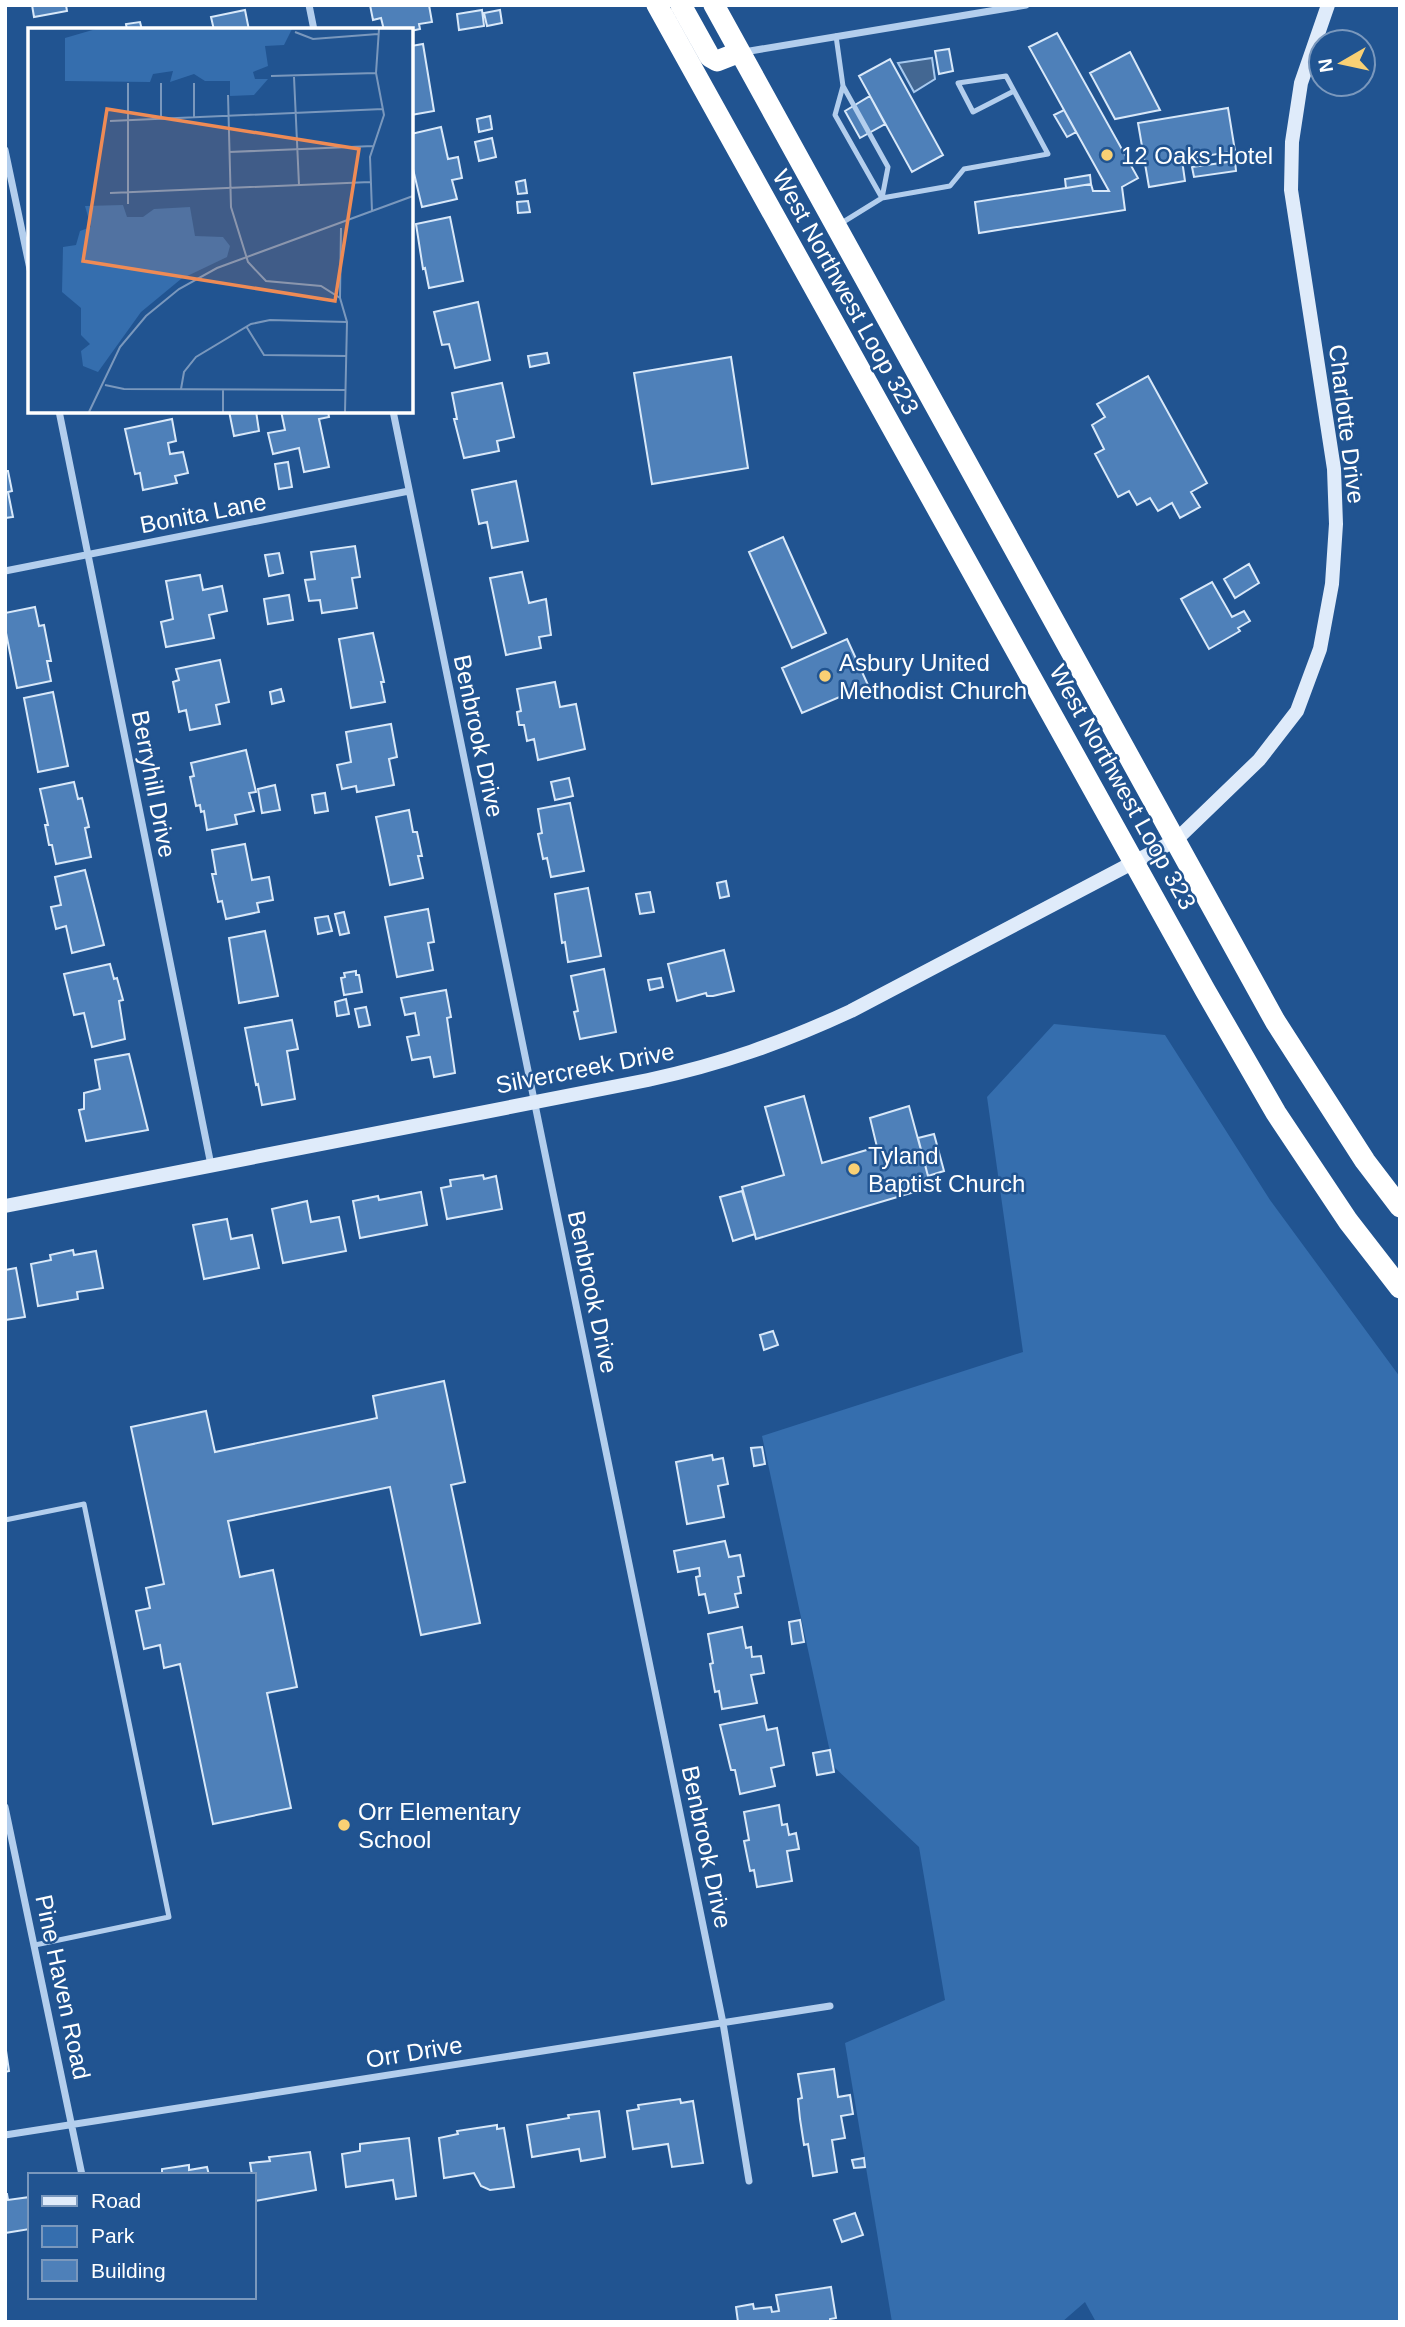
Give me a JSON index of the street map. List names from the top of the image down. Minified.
{"streets":{"highway":["West Northwest Loop 323"],"street":["Charlotte Drive","Bonita Lane","Benbrook Drive","Berryhill Drive","Silvercreek Drive","Pine Haven Road","Orr Drive"]},"crossings":[["West Northwest Loop 323","Charlotte Drive"],["West Northwest Loop 323","Silvercreek Drive"],["Charlotte Drive","Silvercreek Drive"],["Bonita Lane","Benbrook Drive"],["Bonita Lane","Berryhill Drive"],["Benbrook Drive","Silvercreek Drive"],["Benbrook Drive","Orr Drive"],["Berryhill Drive","Silvercreek Drive"],["Pine Haven Road","Orr Drive"]],"places":["12 Oaks Hotel","Asbury United Methodist Church","Tyland Baptist Church","Orr Elementary School"],"legend":["Road","Park","Building"],"north":"left"}
